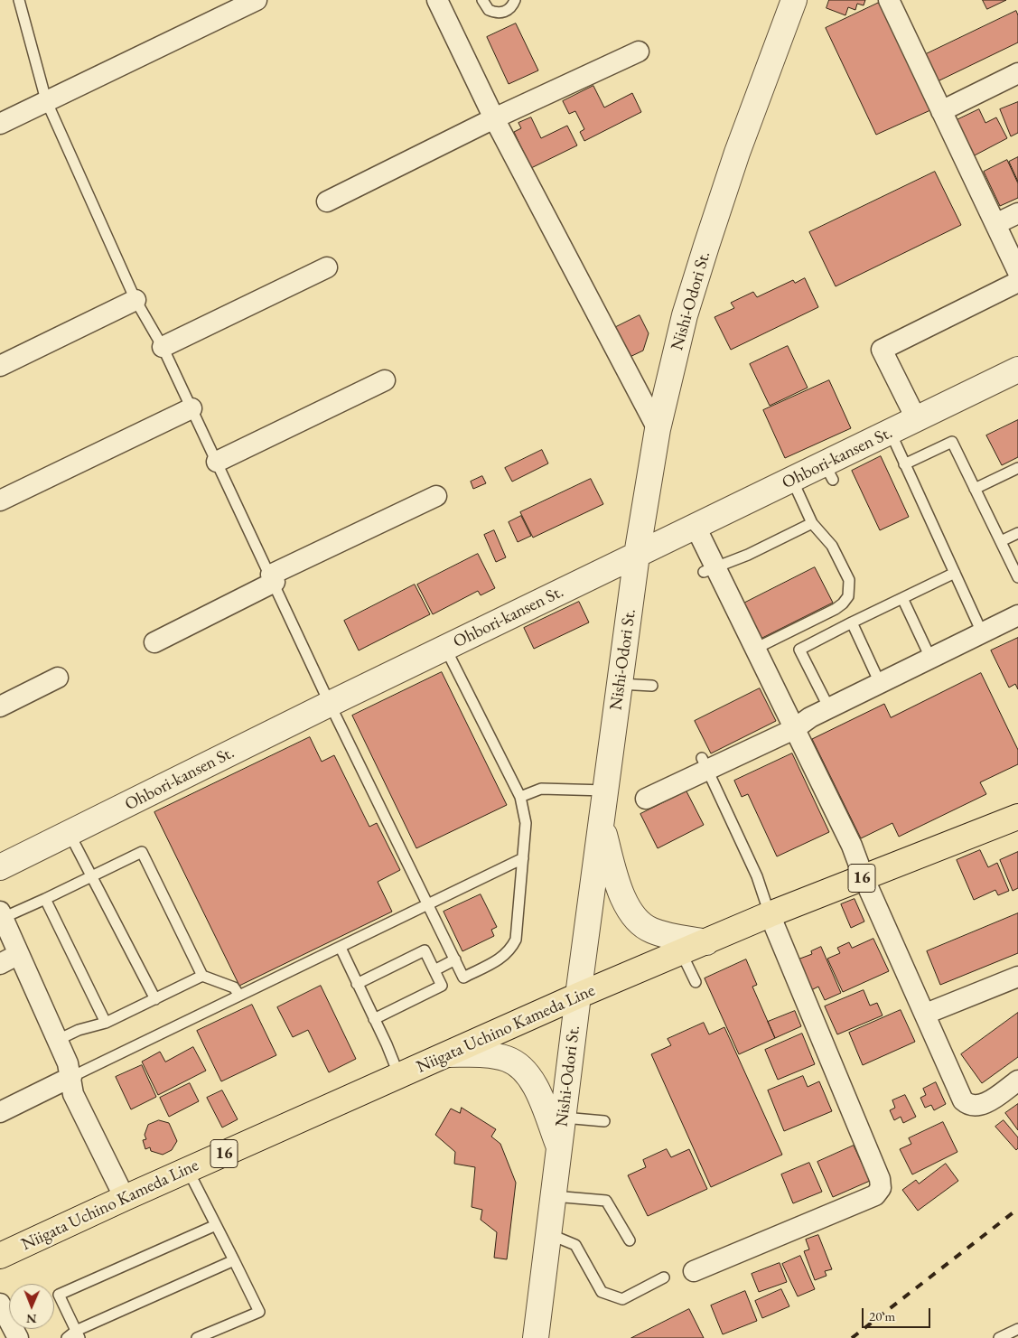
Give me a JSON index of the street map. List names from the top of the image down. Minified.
{"streets":{"main road":["16","Niigata Uchino Kameda Line"],"street":["Nishi-Odori St.","Ohbori-kansen St."]},"crossings":[["Nishi-Odori St.","Ohbori-kansen St."],["Nishi-Odori St.","Niigata Uchino Kameda Line"]],"scale_bar":"20 m","north":"bottom"}
